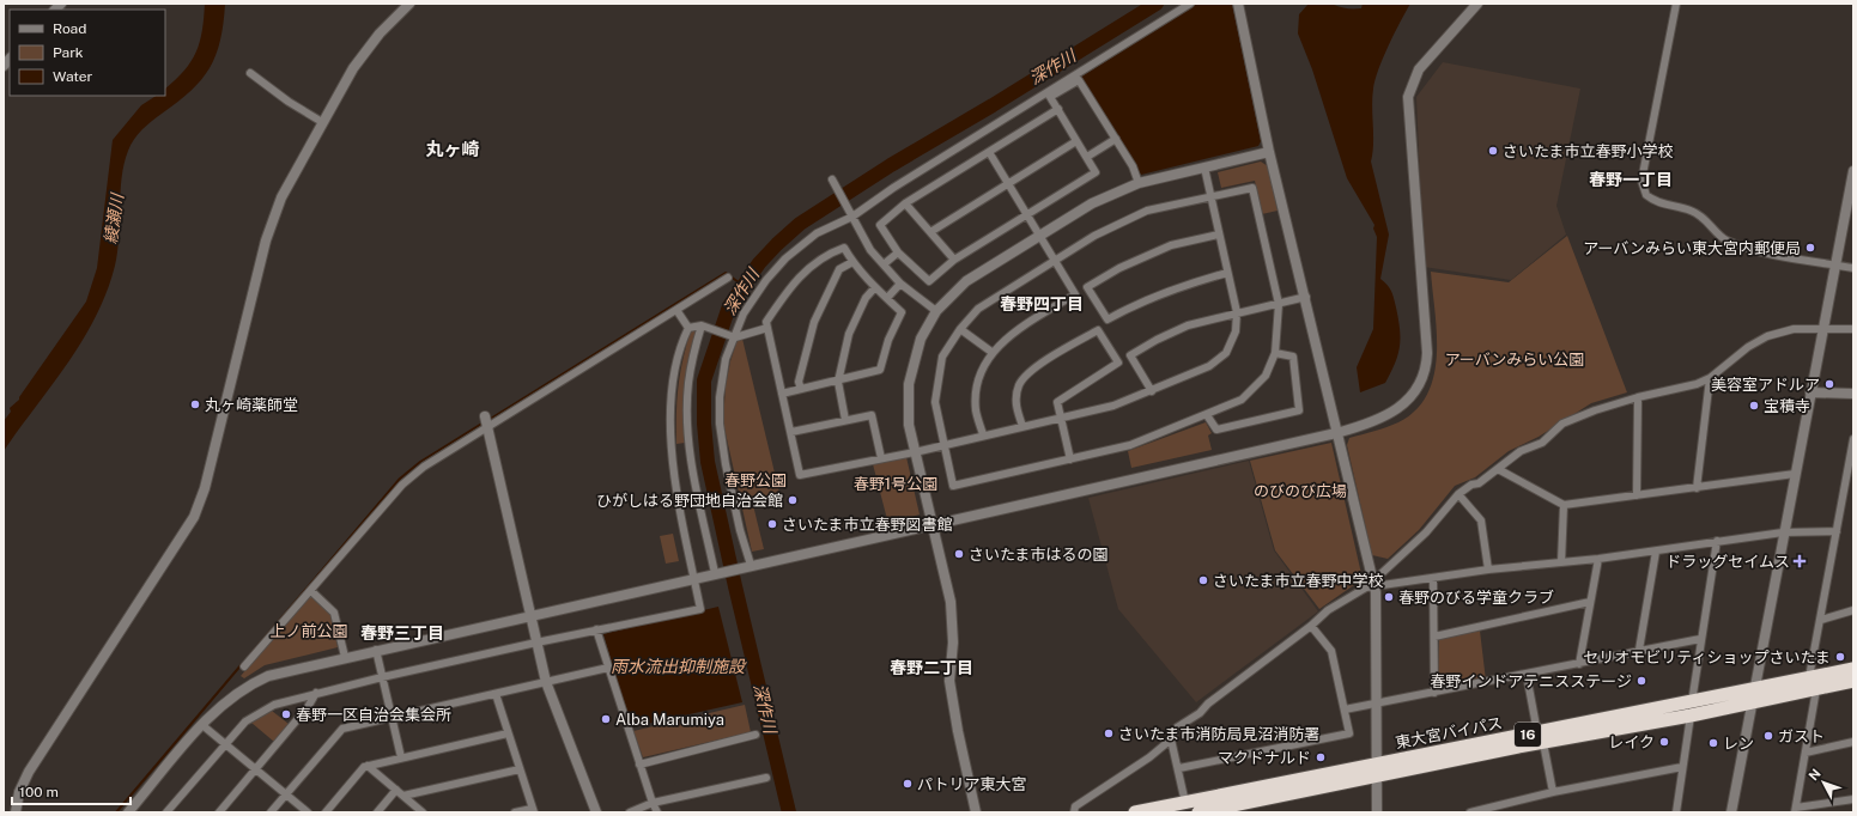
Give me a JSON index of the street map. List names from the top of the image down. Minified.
{"streets":{"highway":["東大宮バイパス","16"]},"districts":["丸ヶ崎","春野一丁目","春野四丁目","春野三丁目","春野二丁目"],"water":["深作川","綾瀬川","雨水流出抑制施設"],"parks":["アーバンみらい公園","春野公園","春野1号公園","のびのび広場","上ノ前公園"],"places":{"other":["さいたま市立春野小学校","アーバンみらい東大宮内郵便局","美容室アドルア","丸ヶ崎薬師堂","宝積寺","ひがしはる野団地自治会館","さいたま市立春野図書館","さいたま市はるの園","さいたま市立春野中学校","春野のびる学童クラブ","セリオモビリティショップさいたま","春野インドアテニスステージ","春野一区自治会集会所","Alba Marumiya","さいたま市消防局見沼消防署","ガスト","レイク","レン","マクドナルド","パトリア東大宮"],"health":["ドラッグセイムス"]},"legend":["Road","Park","Water"],"scale_bar":"100 m","north":"top left"}
